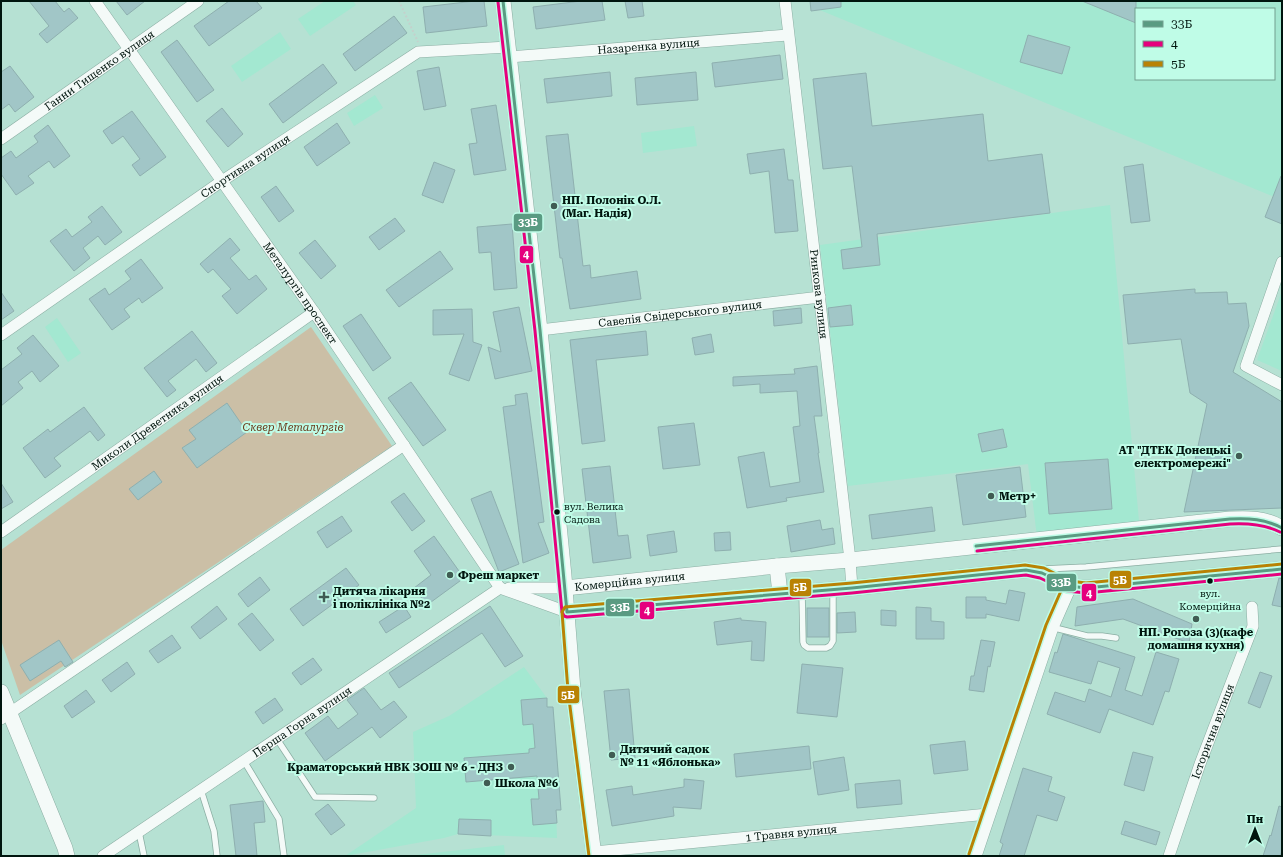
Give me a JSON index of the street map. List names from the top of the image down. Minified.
{"streets":{"street":["Назаренка вулиця","Ганни Тищенко вулиця","Спортивна вулиця","Металургів проспект","Ринкова вулиця","Савелія Свідерського вулиця","Миколи Древетняка вулиця","Комерційна вулиця","Перша Горна вулиця","Історична вулиця","1 Травня вулиця"]},"crossings":[["Назаренка вулиця","Спортивна вулиця"],["Назаренка вулиця","Ринкова вулиця"],["Ганни Тищенко вулиця","Металургів проспект"],["Спортивна вулиця","Металургів проспект"],["Металургів проспект","Миколи Древетняка вулиця"],["Металургів проспект","Комерційна вулиця"],["Металургів проспект","Перша Горна вулиця"],["Ринкова вулиця","Савелія Свідерського вулиця"],["Ринкова вулиця","Комерційна вулиця"],["Комерційна вулиця","Перша Горна вулиця"]],"parks":["Сквер Металургів"],"places":{"other":["НП. Полонік О.Л. (Маг. Надія)","АТ \"ДТЕК Донецькі електромережі\"","Метр+","вул. Велика Садова","Фреш маркет","вул. Комерційна","НП. Рогоза (3)(кафе домашня кухня)","Дитячий садок № 11 «Яблонька»","Краматорський НВК ЗОШ № 6 - ДНЗ","Школа №6"],"health":["Дитяча лікарня і поліклініка №2"]},"lines":["transit line 33Б","transit line 4","transit line 5Б"],"legend":["33Б","4","5Б"],"north":"top"}
